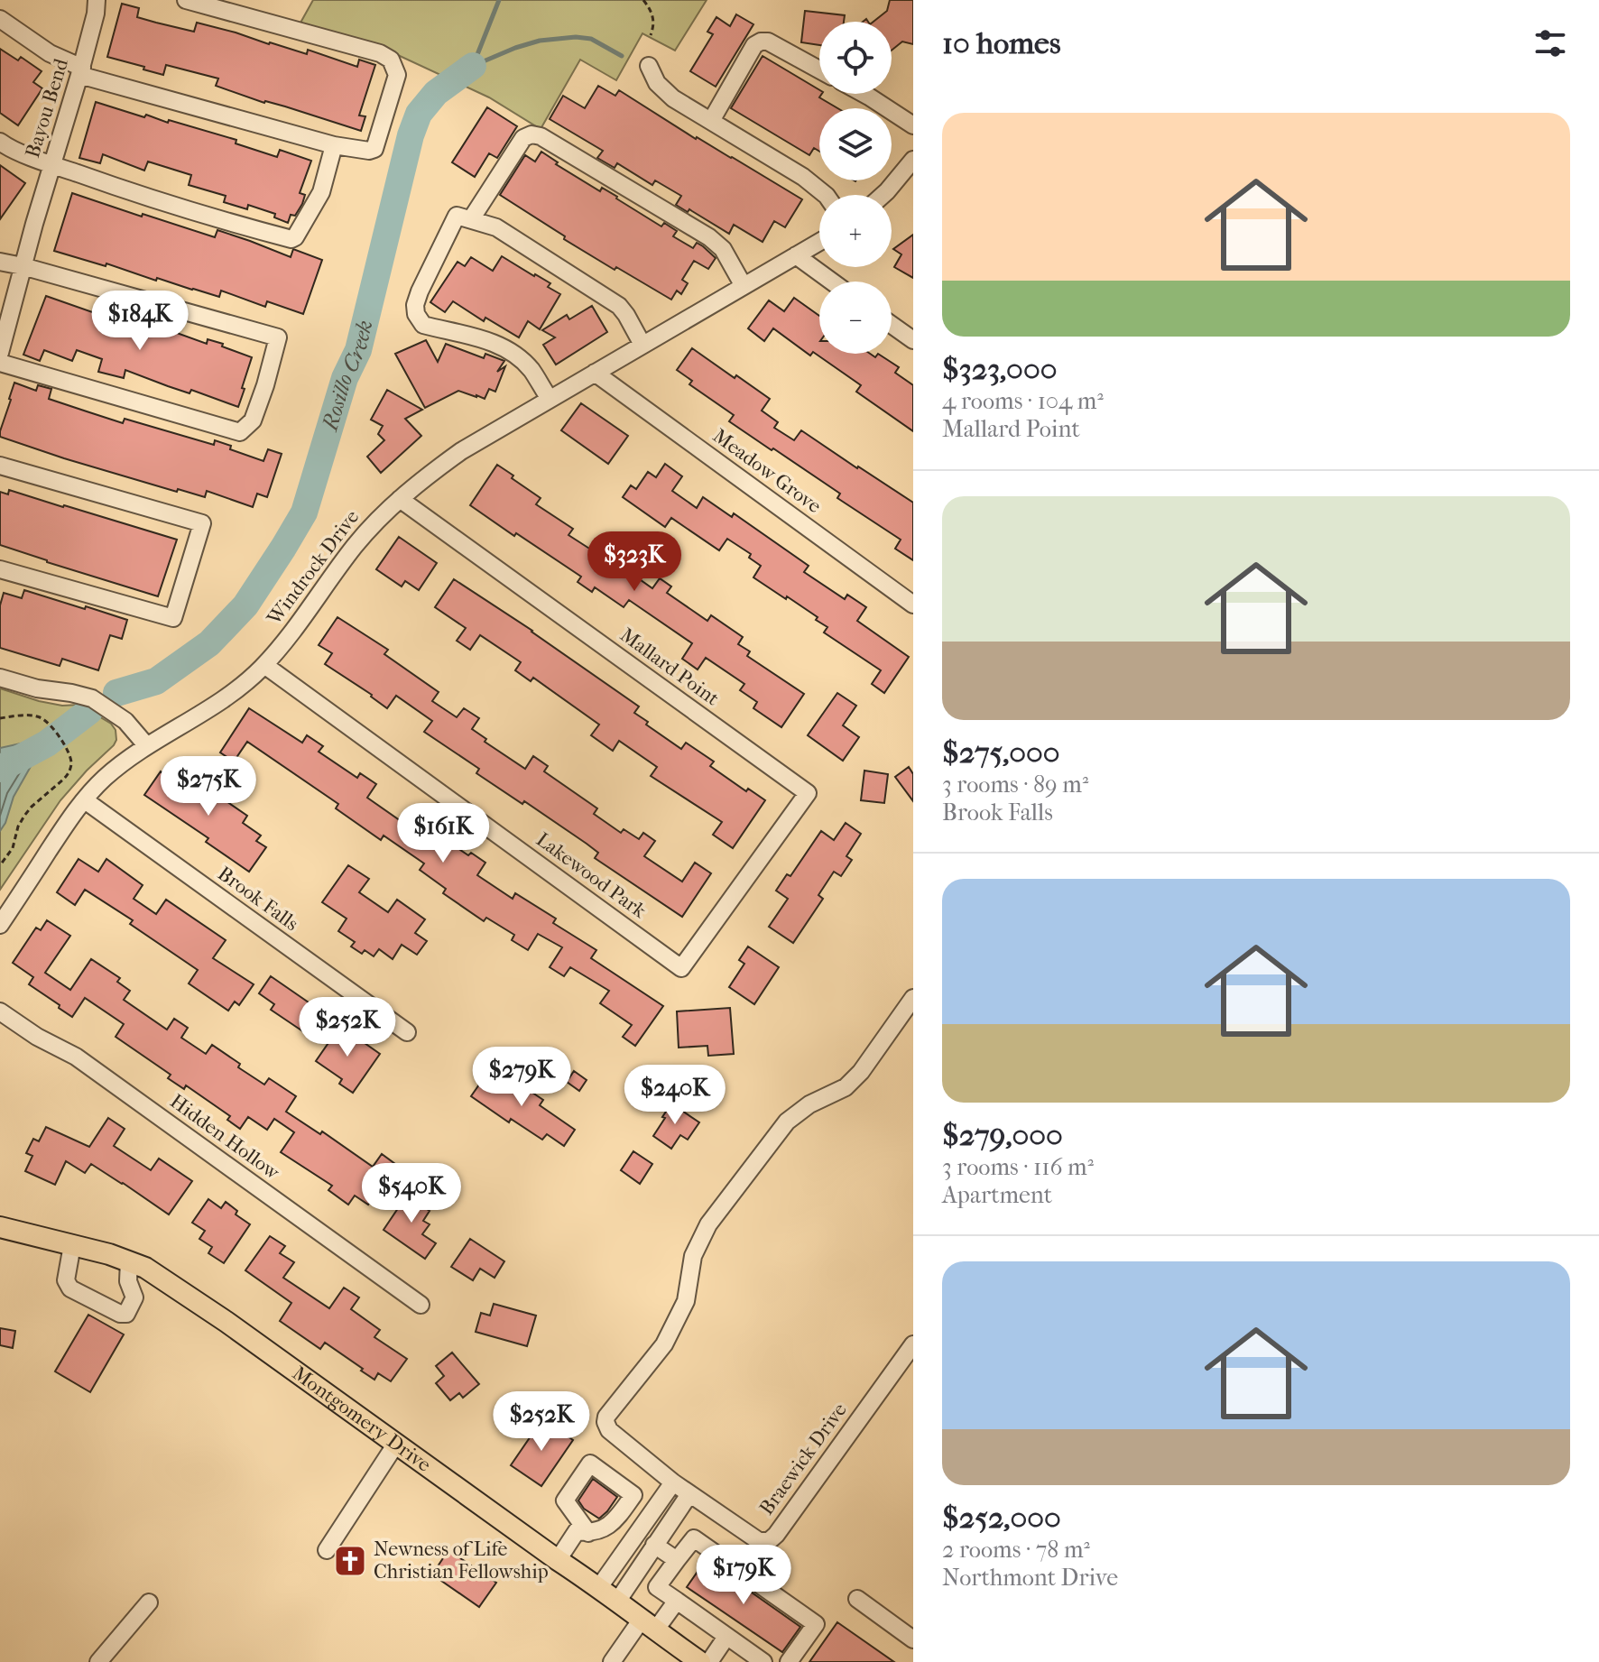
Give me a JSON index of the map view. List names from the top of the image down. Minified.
{"streets":{"main road":["Montgomery Drive"],"street":["Bayou Bend","Meadow Grove","Windrock Drive","Mallard Point","Lakewood Park","Brook Falls","Hidden Hollow","Braewick Drive"]},"crossings":[["Meadow Grove","Windrock Drive"],["Windrock Drive","Mallard Point"],["Windrock Drive","Lakewood Park"],["Windrock Drive","Brook Falls"],["Mallard Point","Lakewood Park"]],"water":["Rosillo Creek"],"places":{"church":["Newness of Life Christian Fellowship"]},"page":{"heading":"10 homes","map_buttons":["+","−"],"list":[{"name":"$323,000","note":"4 rooms · 104 m² · Mallard Point"},{"name":"$275,000","note":"3 rooms · 89 m² · Brook Falls"},{"name":"$279,000","note":"3 rooms · 116 m² · Apartment"},{"name":"$252,000","note":"2 rooms · 78 m² · Northmont Drive"}],"price":["$184K","$323K","$275K","$161K","$252K","$279K","$240K","$540K","$252K","$179K"]}}
